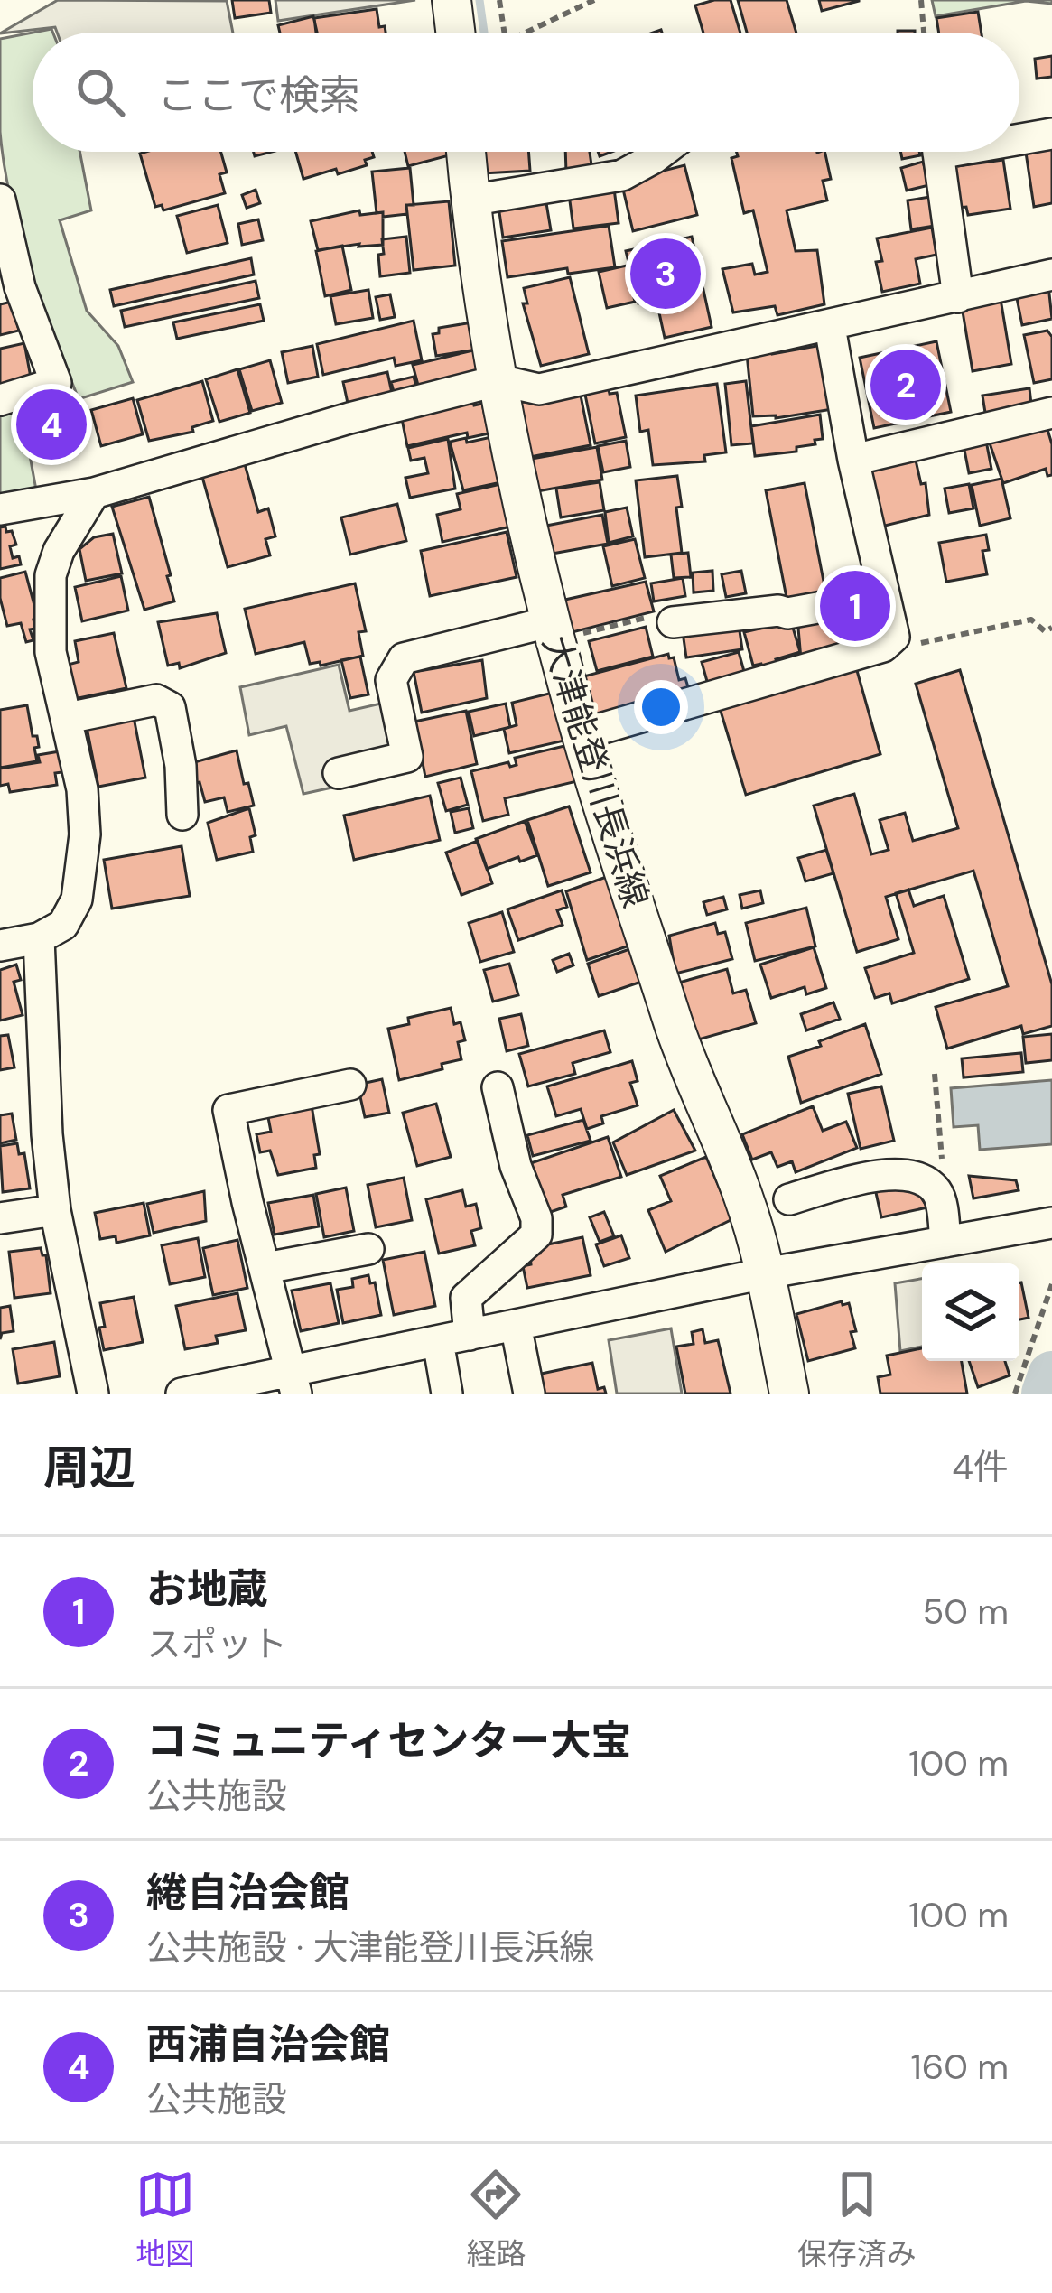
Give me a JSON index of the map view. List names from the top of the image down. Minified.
{"streets":{"main road":["大津能登川長浜線"]},"page":{"search":"ここで検索","pins":["3","2","4","1"],"heading":["周辺","4件"],"list":[{"mark":"1","name":"お地蔵","note":"スポット","value":"50 m"},{"mark":"2","name":"コミュニティセンター大宝","note":"公共施設","value":"100 m"},{"mark":"3","name":"綣自治会館","note":"公共施設 · 大津能登川長浜線","value":"100 m"},{"mark":"4","name":"西浦自治会館","note":"公共施設","value":"160 m"}],"nav":["地図","経路","保存済み"]}}
